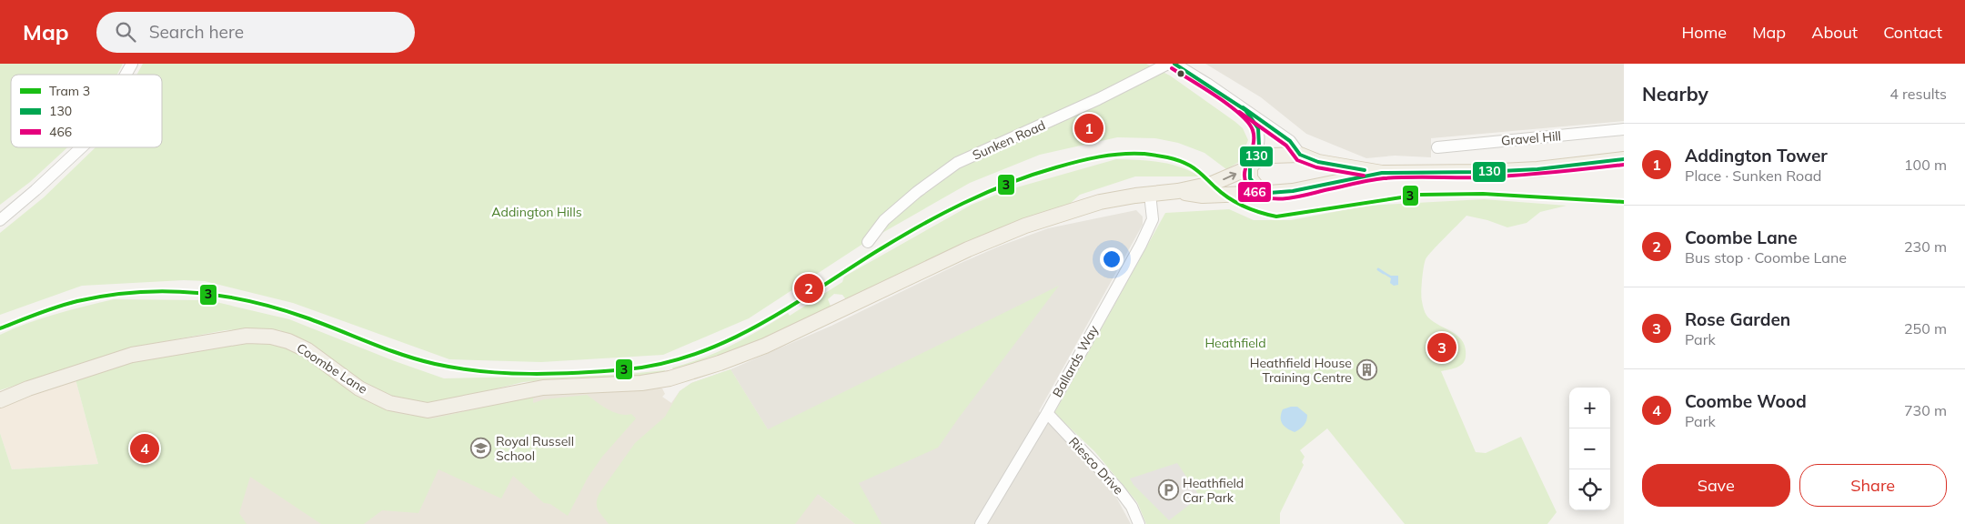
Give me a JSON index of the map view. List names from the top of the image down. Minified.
{"streets":{"main road":["Coombe Lane"],"street":["Gravel Hill","Sunken Road","Ballards Way","Riesco Drive"]},"crossings":[["Ballards Way","Coombe Lane"],["Ballards Way","Riesco Drive"]],"parks":["Addington Hills","Heathfield"],"places":{"building":["Heathfield House Training Centre"],"school or university":["Royal Russell School"],"parking":["Heathfield Car Park"]},"lines":["transit line 130","transit line 466","tram line 3"],"legend":["Tram 3","130","466"],"page":{"header":"Map","search":"Search here","nav":["Home","Map","About","Contact"],"heading":["Nearby","4 results"],"pins":["1","2","3","4"],"list":[{"mark":"1","name":"Addington Tower","note":"Place · Sunken Road","value":"100 m"},{"mark":"2","name":"Coombe Lane","note":"Bus stop · Coombe Lane","value":"230 m"},{"mark":"3","name":"Rose Garden","note":"Park","value":"250 m"},{"mark":"4","name":"Coombe Wood","note":"Park","value":"730 m"}],"map_buttons":["+","−"],"buttons":["Save","Share"]}}
